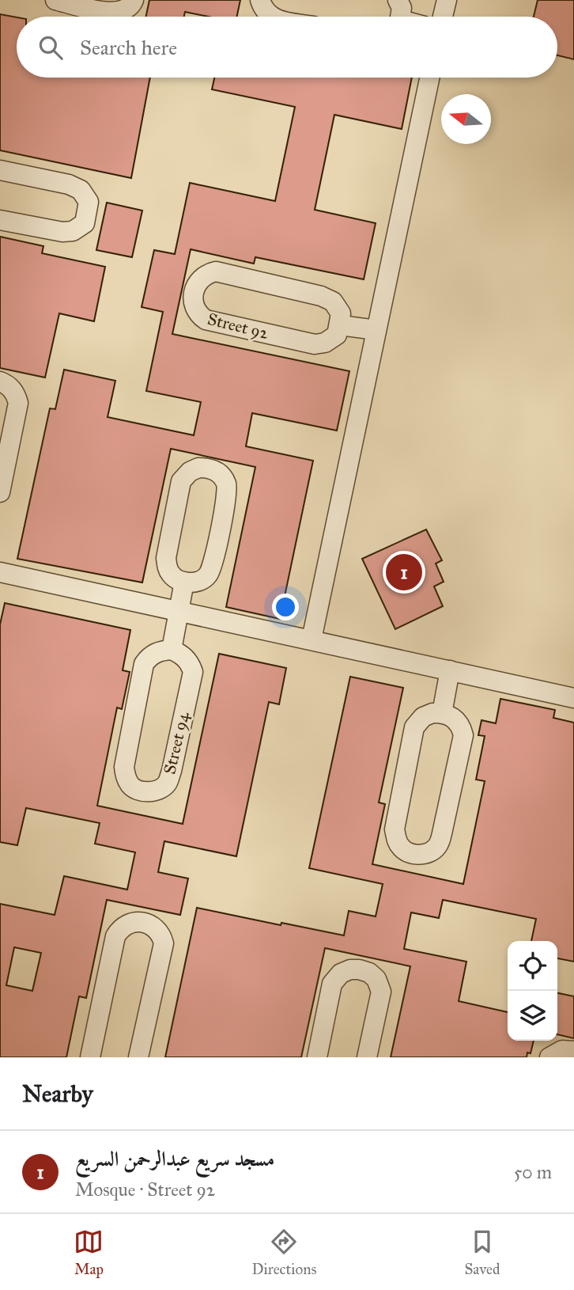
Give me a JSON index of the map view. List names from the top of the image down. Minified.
{"streets":{"street":["Street 92","Street 94"]},"north":"left","page":{"search":"Search here","pins":"1","heading":"Nearby","list":[{"mark":"1","name":"مسجد سريع عبدالرحمن السريع","note":"Mosque · Street 92","value":"50 m"}],"nav":["Map","Directions","Saved"]}}
